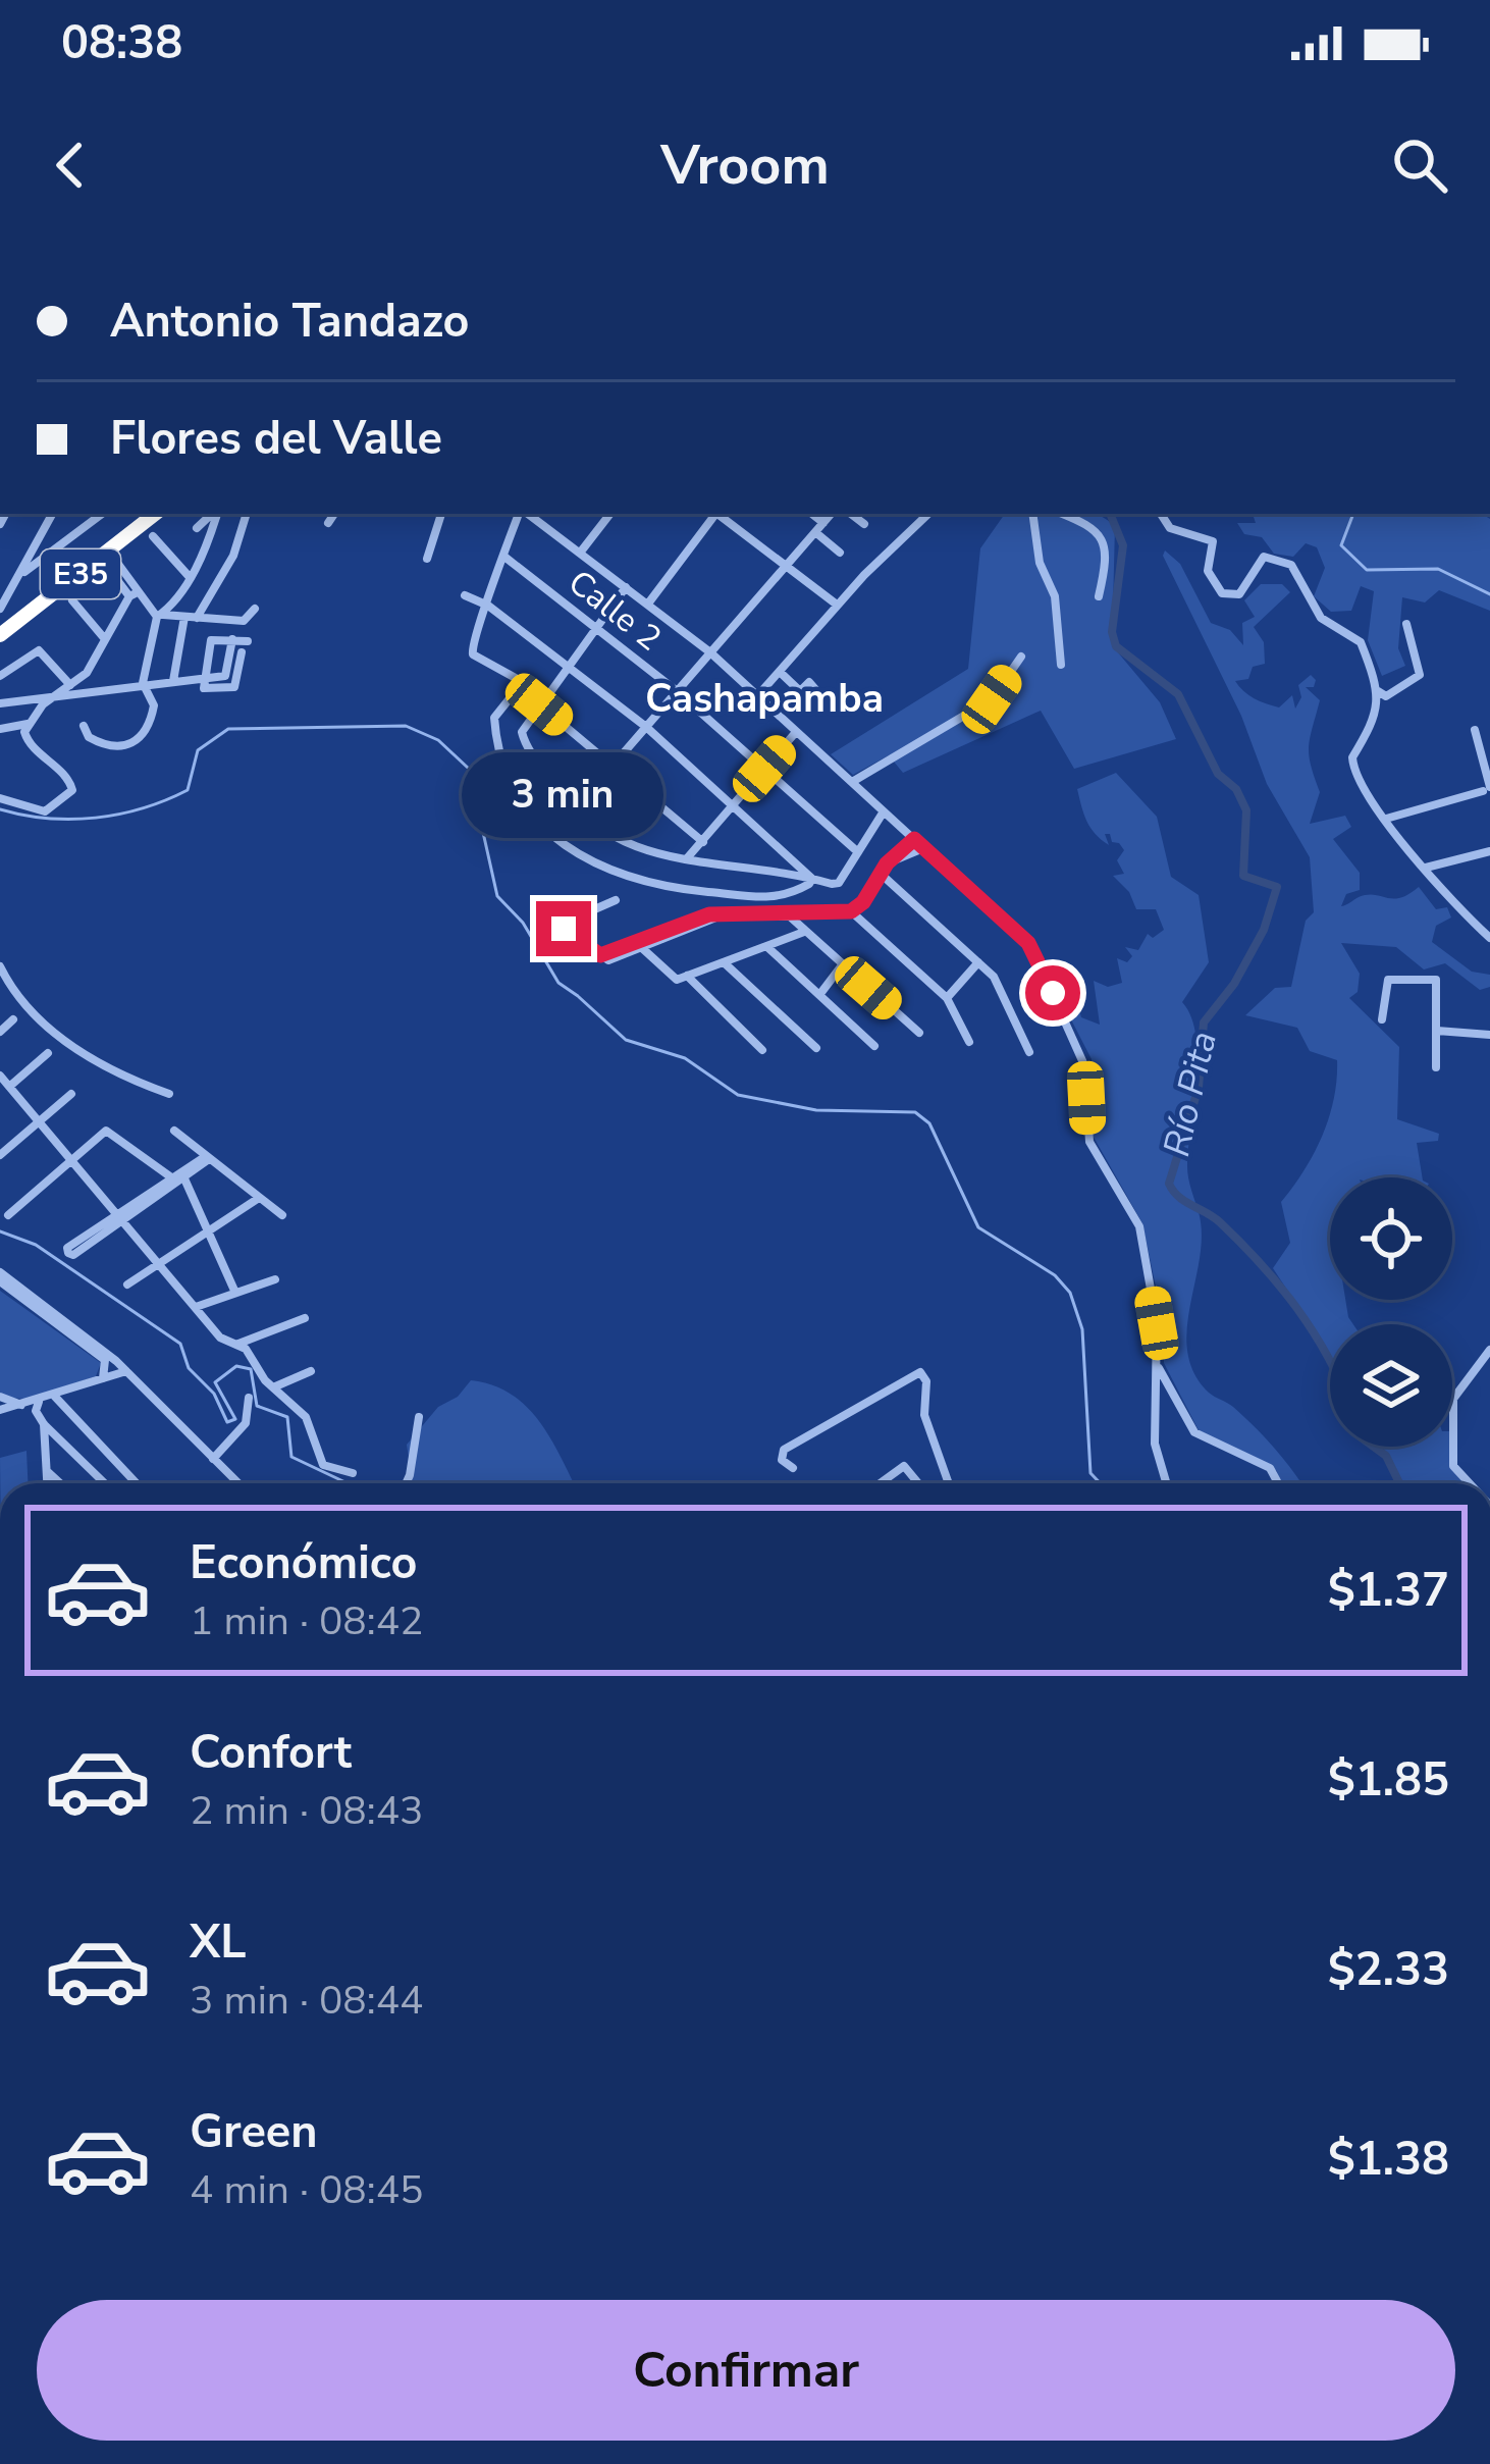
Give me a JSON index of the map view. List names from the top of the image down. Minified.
{"streets":{"highway":["E35"],"street":["Calle 2"]},"districts":["Cashapamba"],"water":["Río Pita"],"page":{"status":"08:38","header":"Vroom","banner":["Antonio Tandazo","Flores del Valle"],"bubble":"3 min","list":[{"name":"Económico","note":"1 min · 08:42","value":"$1.37"},{"name":"Confort","note":"2 min · 08:43","value":"$1.85"},{"name":"XL","note":"3 min · 08:44","value":"$2.33"},{"name":"Green","note":"4 min · 08:45","value":"$1.38"}],"buttons":"Confirmar"}}
